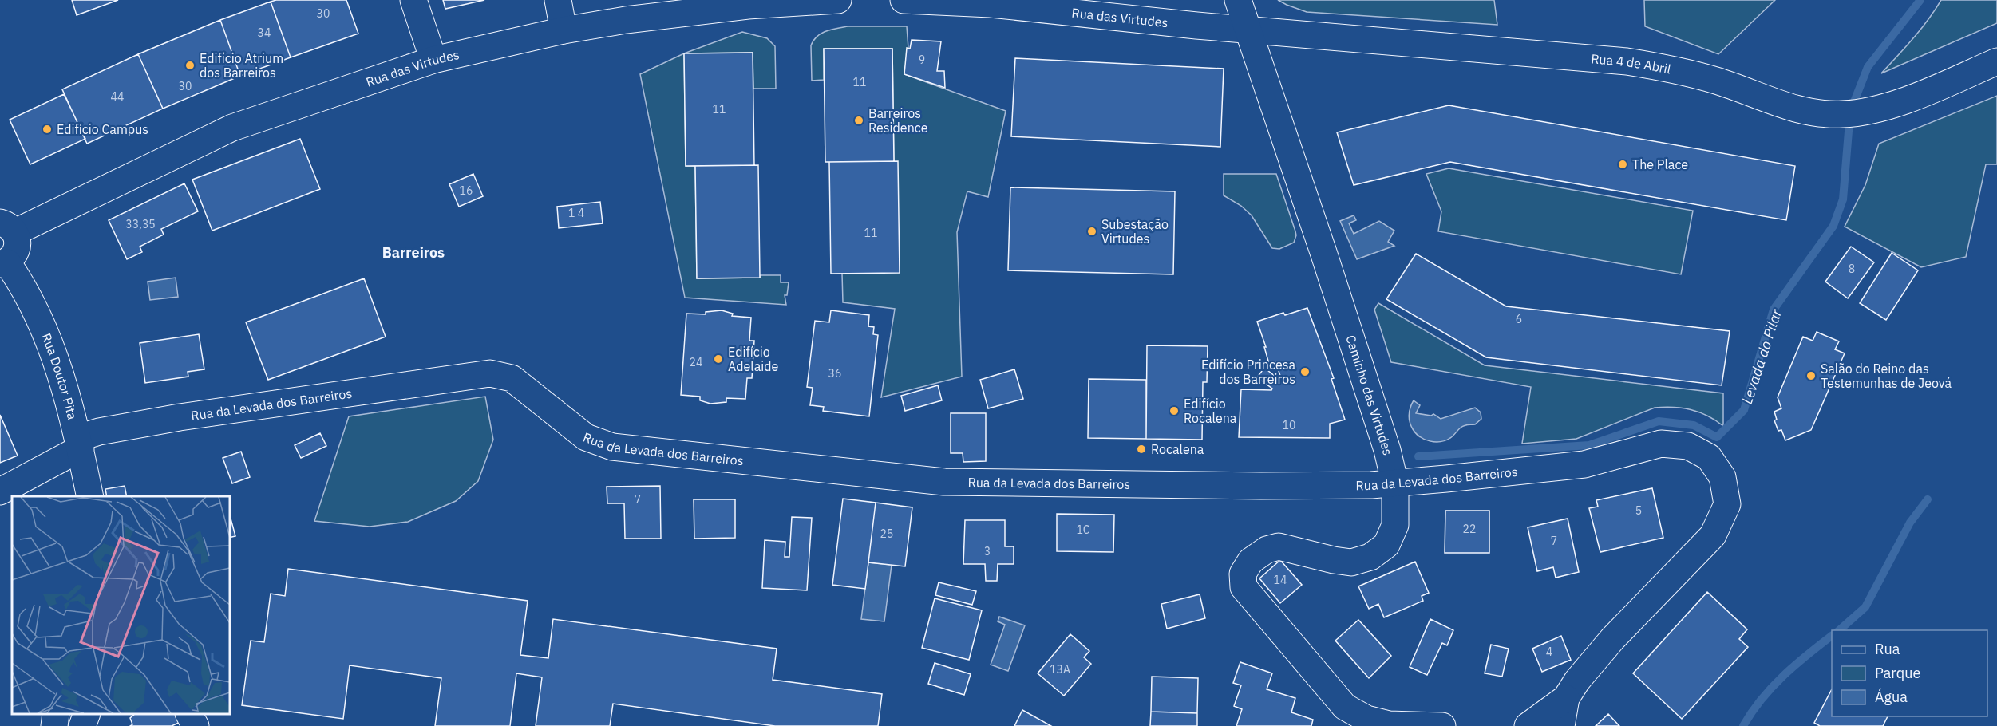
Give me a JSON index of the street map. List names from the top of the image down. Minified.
{"streets":{"street":["Rua das Virtudes","Rua 4 de Abril","Rua Doutor Pita","Caminho das Virtudes","Rua da Levada dos Barreiros"]},"crossings":[["Rua das Virtudes","Rua 4 de Abril"],["Rua das Virtudes","Caminho das Virtudes"],["Rua 4 de Abril","Caminho das Virtudes"],["Rua Doutor Pita","Rua da Levada dos Barreiros"],["Caminho das Virtudes","Rua da Levada dos Barreiros"]],"districts":["Barreiros"],"water":["Levada do Pilar"],"places":["Edifício Atrium dos Barreiros","Barreiros Residence","Edifício Campus","The Place","Subestação Virtudes","Edifício Adelaide","Edifício Princesa dos Barreiros","Salão do Reino das Testemunhas de Jeová","Edifício Rocalena","Rocalena"],"house_numbers":["30","34","9","11","30","44","11","16","1 4","33,35","11","8","6","24","36","10","7","5","22","1C","25","7","3","14","4","13A"],"legend":["Rua","Parque","Água"]}
